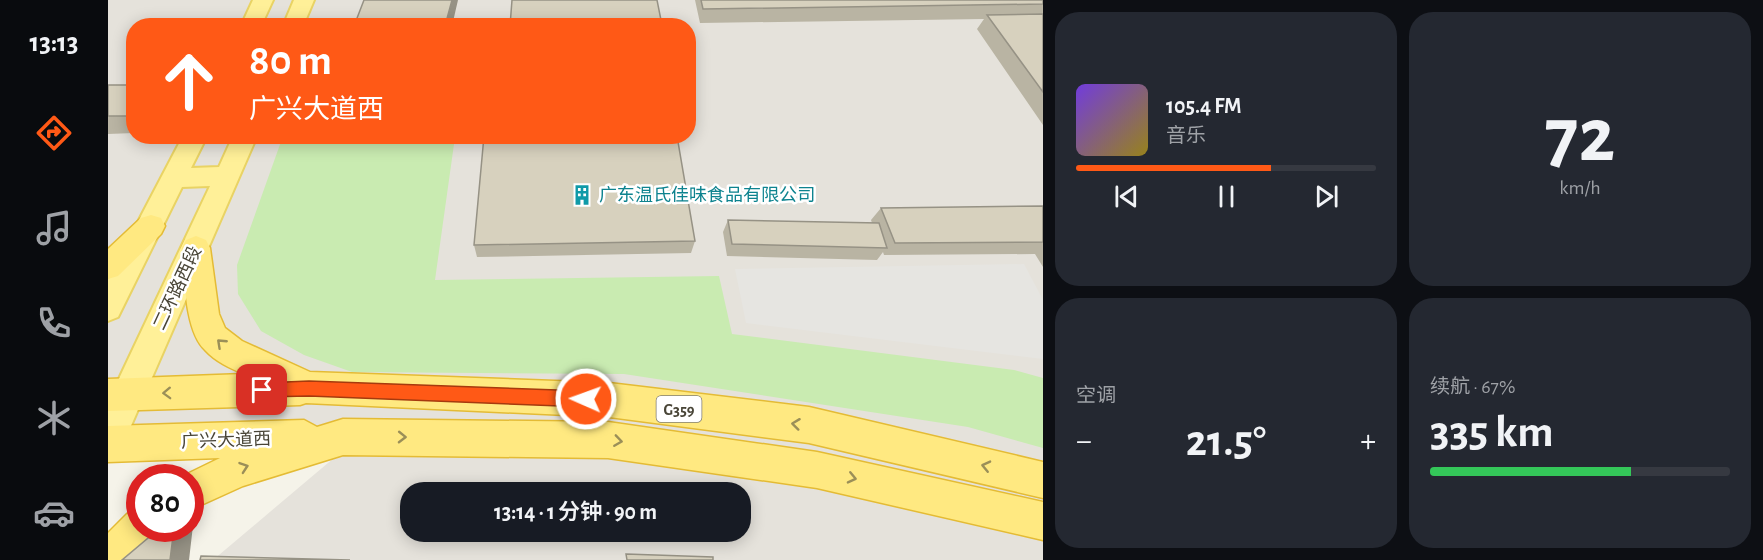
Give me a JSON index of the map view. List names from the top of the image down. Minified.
{"streets":{"highway":["G359","广兴大道西"],"main road":["二环路西段"]},"crossings":[["二环路西段","G359"],["G359","广兴大道西"]],"places":{"building":["广东温氏佳味食品有限公司"]},"page":{"tabs":"13:13","tile":[["72","km/h"],"空调",["续航 · 67%","335 km"]],"turn":["80 m","广兴大道西"],"song":["105.4 FM","音乐"],"heat":["−","21.5°","+"],"limit":"80","trip":"13:14 · 1 分钟 · 90 m"}}
